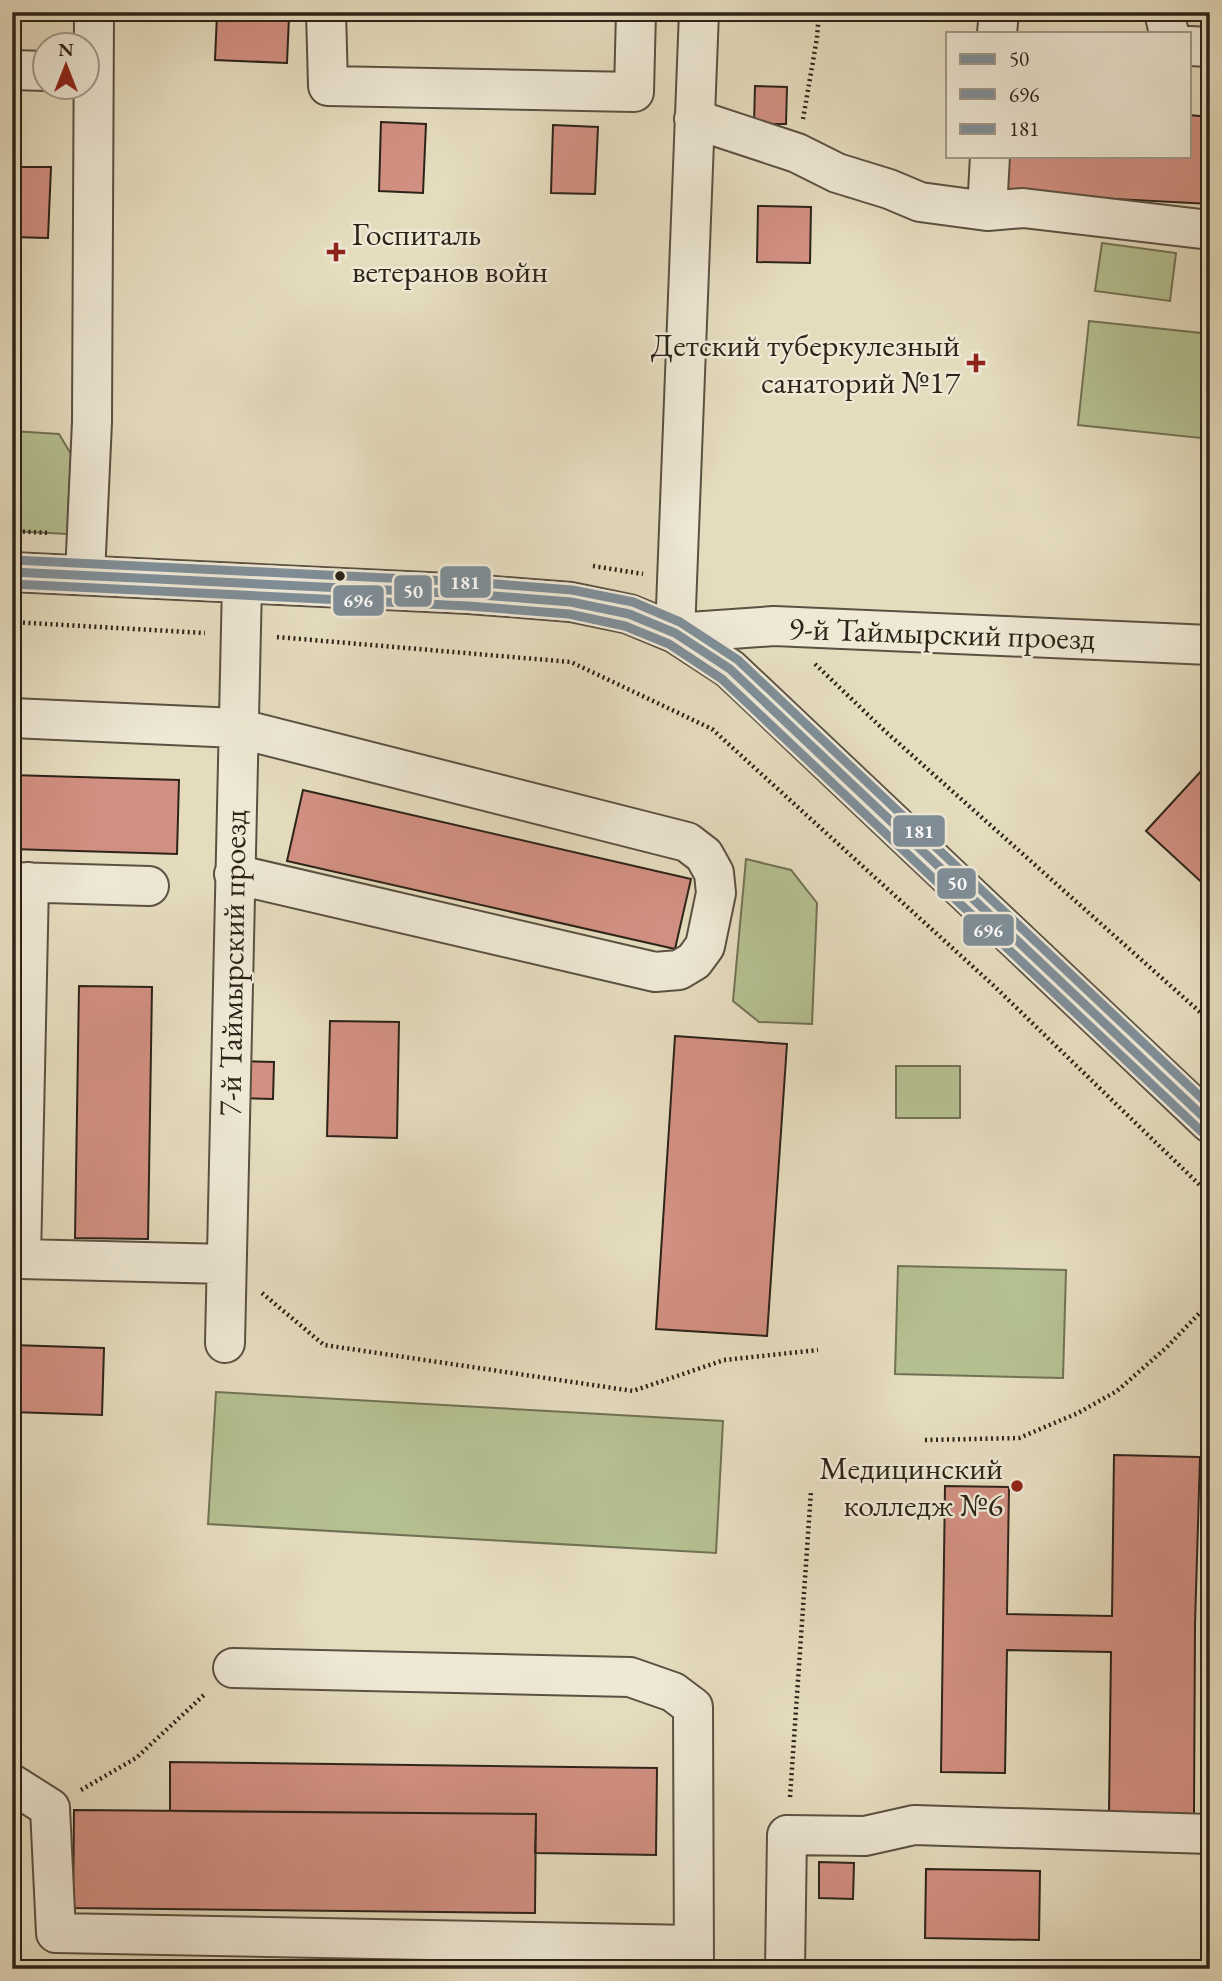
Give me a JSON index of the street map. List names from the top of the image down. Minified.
{"streets":{"street":["9-й Таймырский проезд","7-й Таймырский проезд"]},"places":{"health":["Госпиталь ветеранов войн","Детский туберкулезный санаторий №17"],"other":["Медицинский колледж №6"]},"lines":["transit line 181","transit line 50","transit line 696"],"legend":["50","696","181"],"north":"top"}
